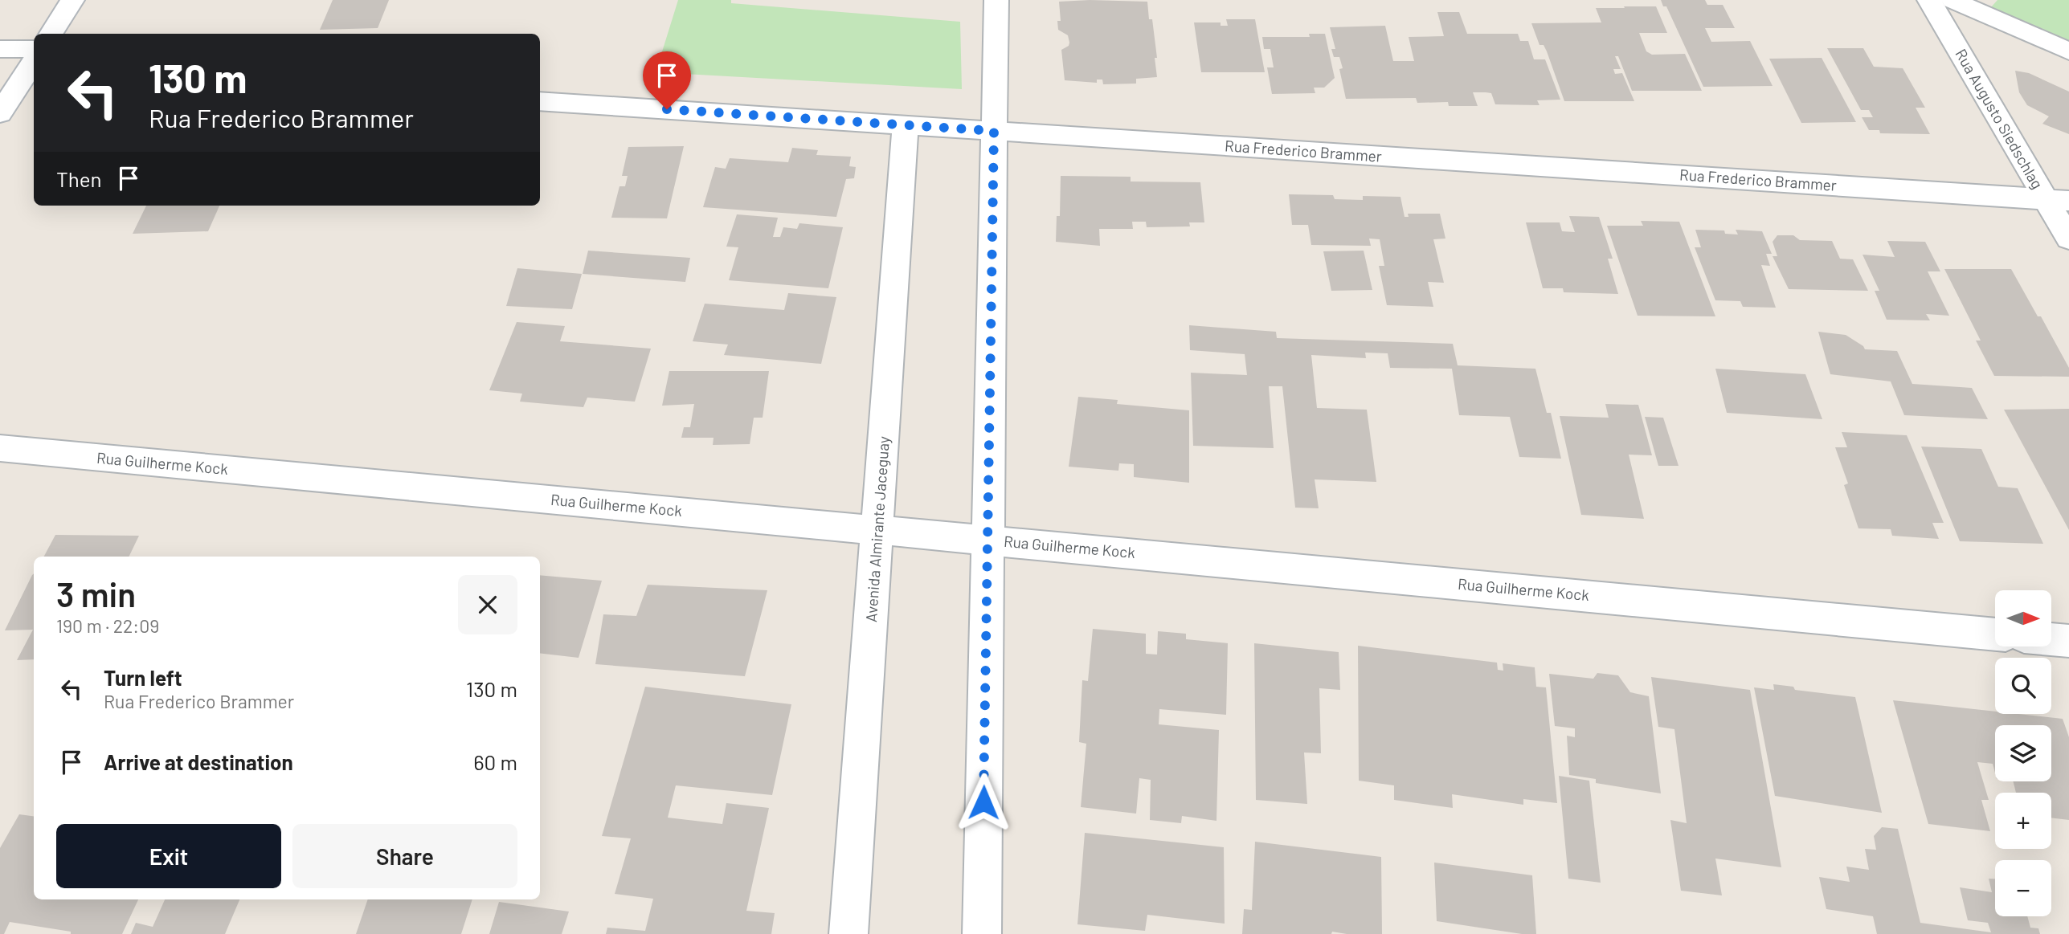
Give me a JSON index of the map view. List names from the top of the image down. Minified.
{"streets":{"street":["Rua Augusto Siedschlag","Rua Frederico Brammer","Rua Guilherme Kock","Avenida Almirante Jaceguay"]},"crossings":[["Rua Augusto Siedschlag","Rua Frederico Brammer"],["Rua Frederico Brammer","Avenida Almirante Jaceguay"],["Rua Guilherme Kock","Avenida Almirante Jaceguay"]],"north":"right","page":{"turn":["130 m","Rua Frederico Brammer"],"then":"Then","heading":["3 min","190 m · 22:09"],"map_buttons":["+","−"],"list":[{"name":"Turn left","note":"Rua Frederico Brammer","value":"130 m"},{"name":"Arrive at destination","value":"60 m"}],"buttons":["Exit","Share"]}}
